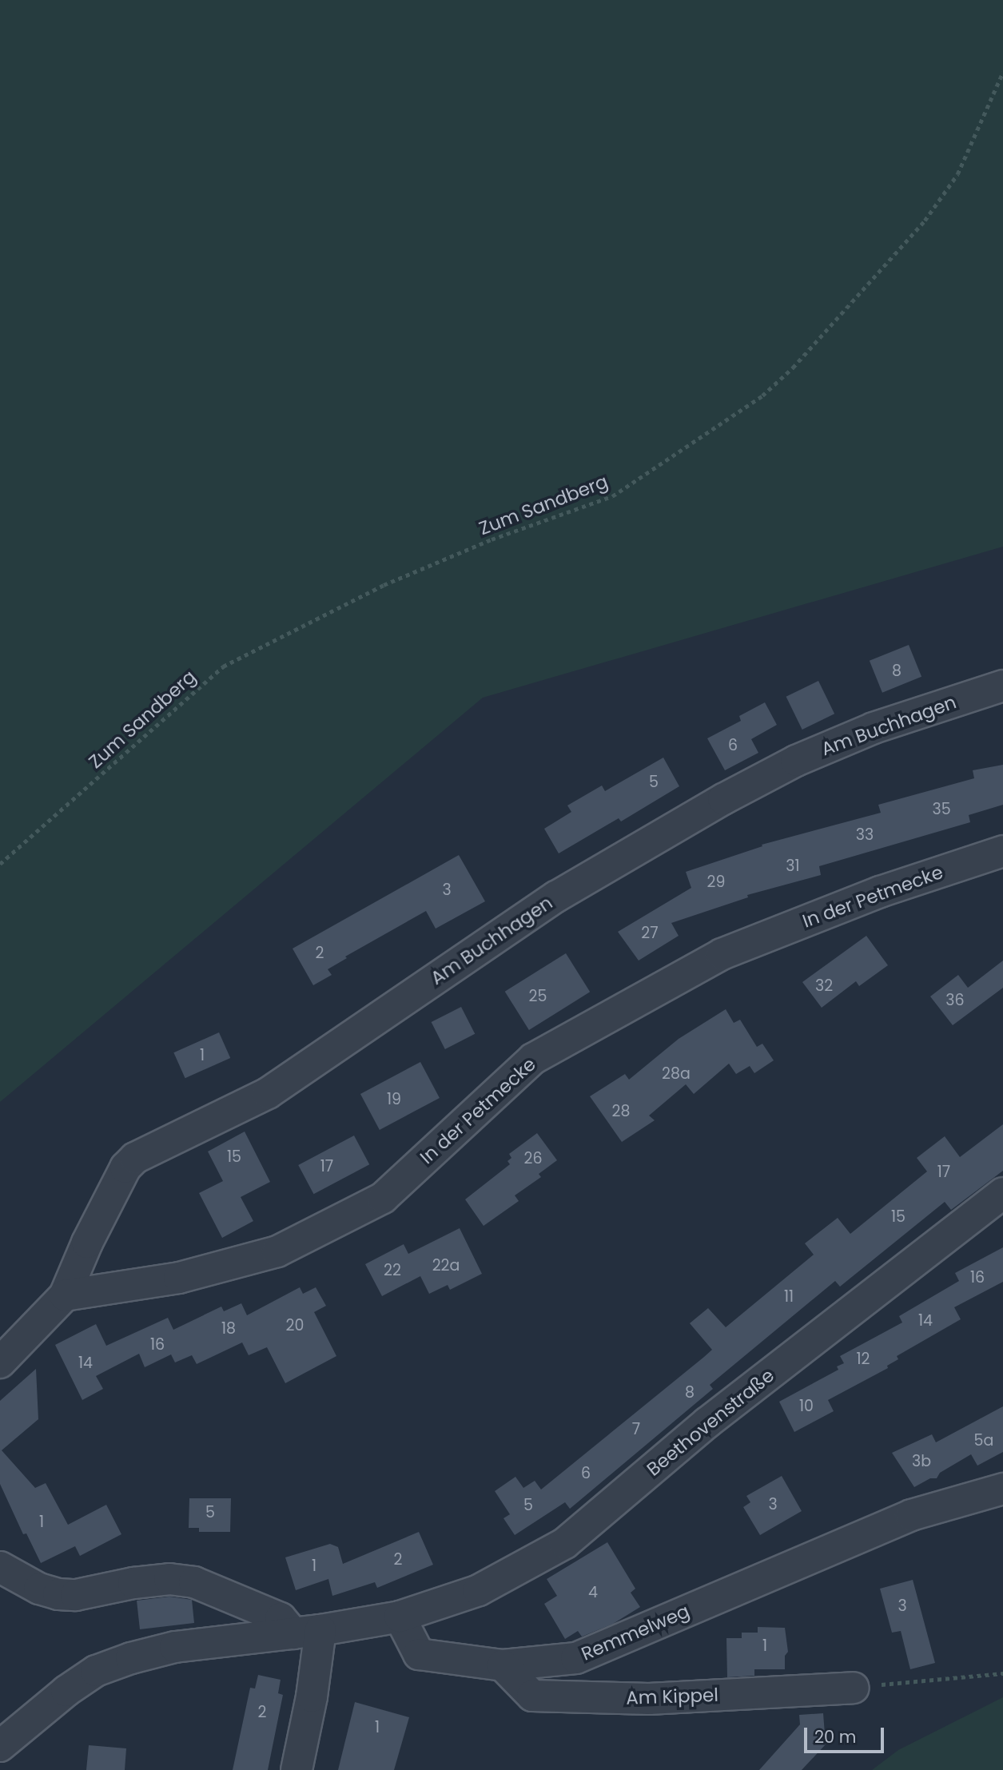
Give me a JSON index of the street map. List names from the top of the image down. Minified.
{"streets":{"street":["Am Buchhagen","In der Petmecke","Beethovenstraße","Remmelweg","Am Kippel"],"path":["Zum Sandberg"]},"crossings":[["Am Buchhagen","In der Petmecke"],["Beethovenstraße","Remmelweg"],["Remmelweg","Am Kippel"]],"house_numbers":["8","6","5","35","33","31","29","3","27","2","32","25","36","1","28a","19","28","15","26","17","17","15","22a","22","16","11","14","20","18","16","12","14","8","10","7","5a","3b","6","3","5","5","1","2","1","4","3","1","2","1"],"scale_bar":"20 m"}
